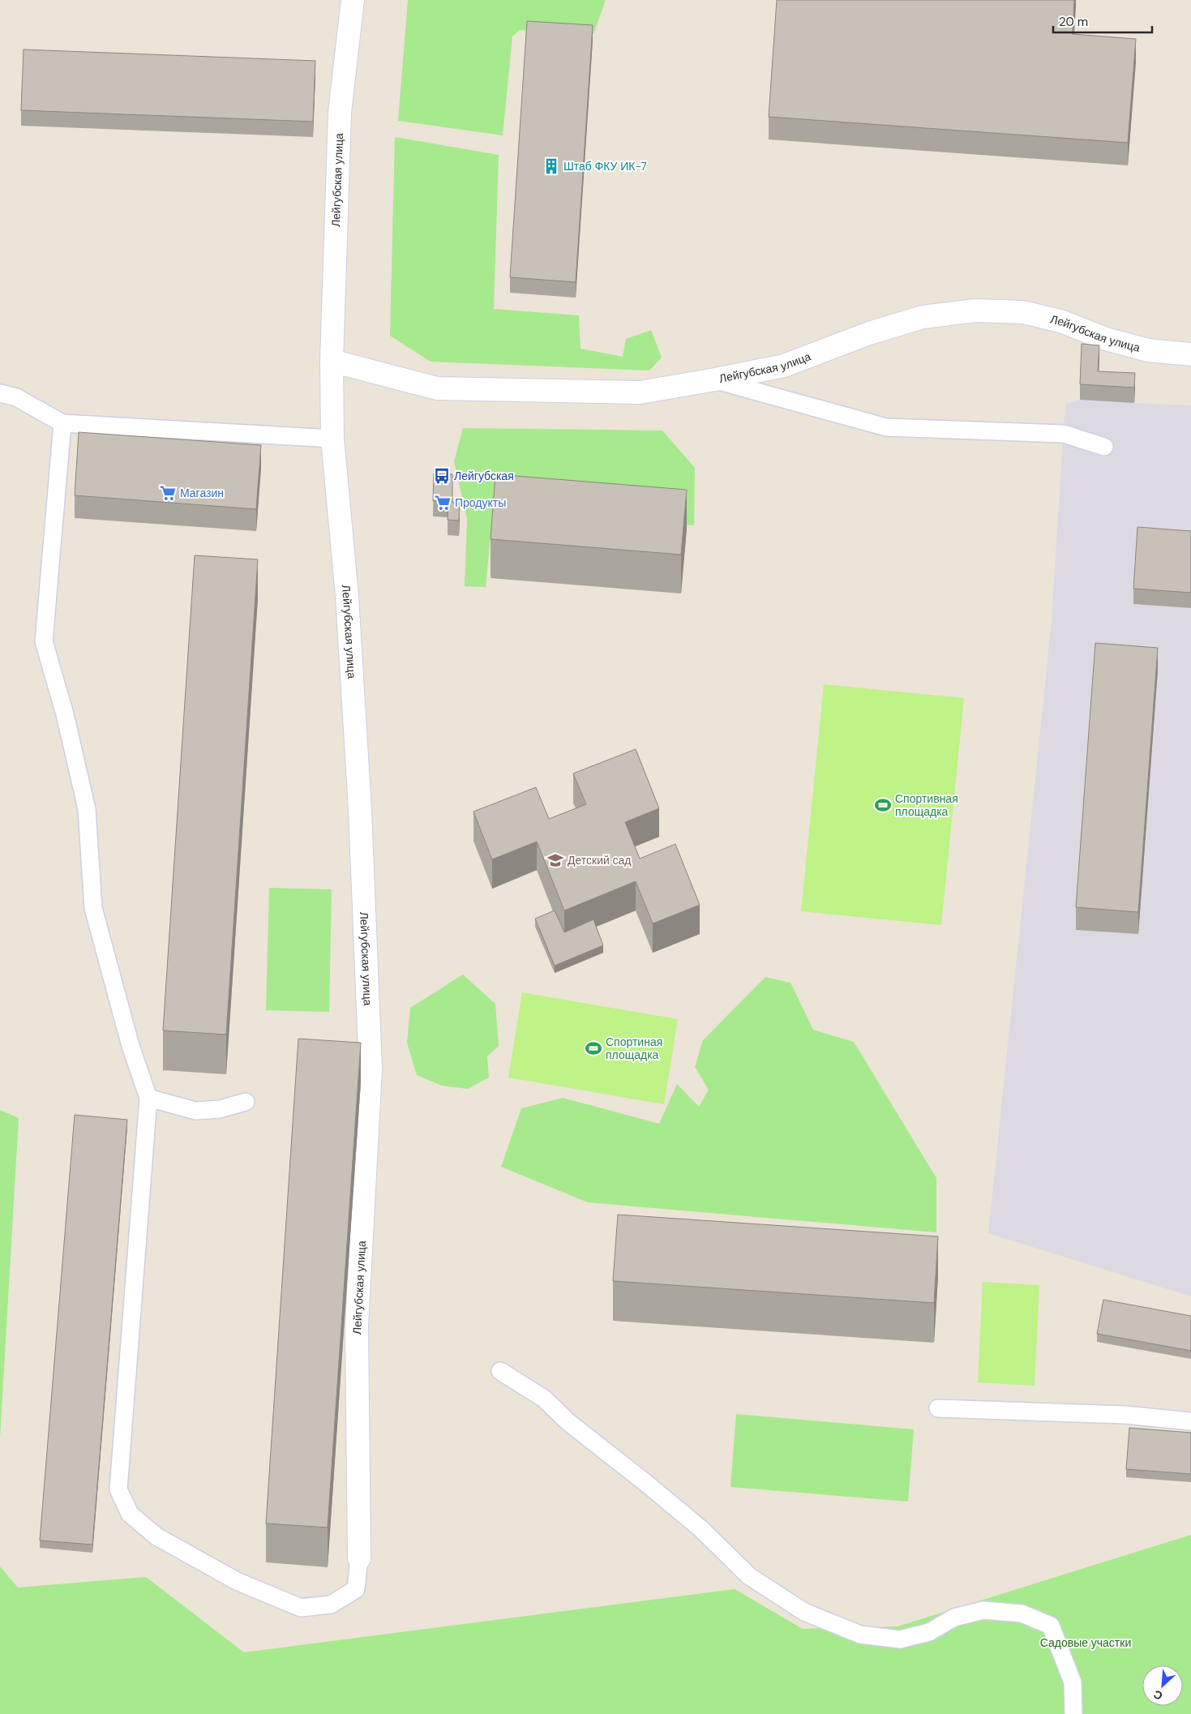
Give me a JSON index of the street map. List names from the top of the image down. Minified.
{"streets":{"street":["Лейгубская улица"]},"parks":["Садовые участки"],"places":{"building":["Штаб ФКУ ИК-7"],"bus stop":["Лейгубская"],"supermarket":["Магазин","Продукты"],"sports":["Спортивная площадка","Спортиная площадка"],"school or university":["Детский сад"]},"scale_bar":"20 m","north":"bottom left"}
